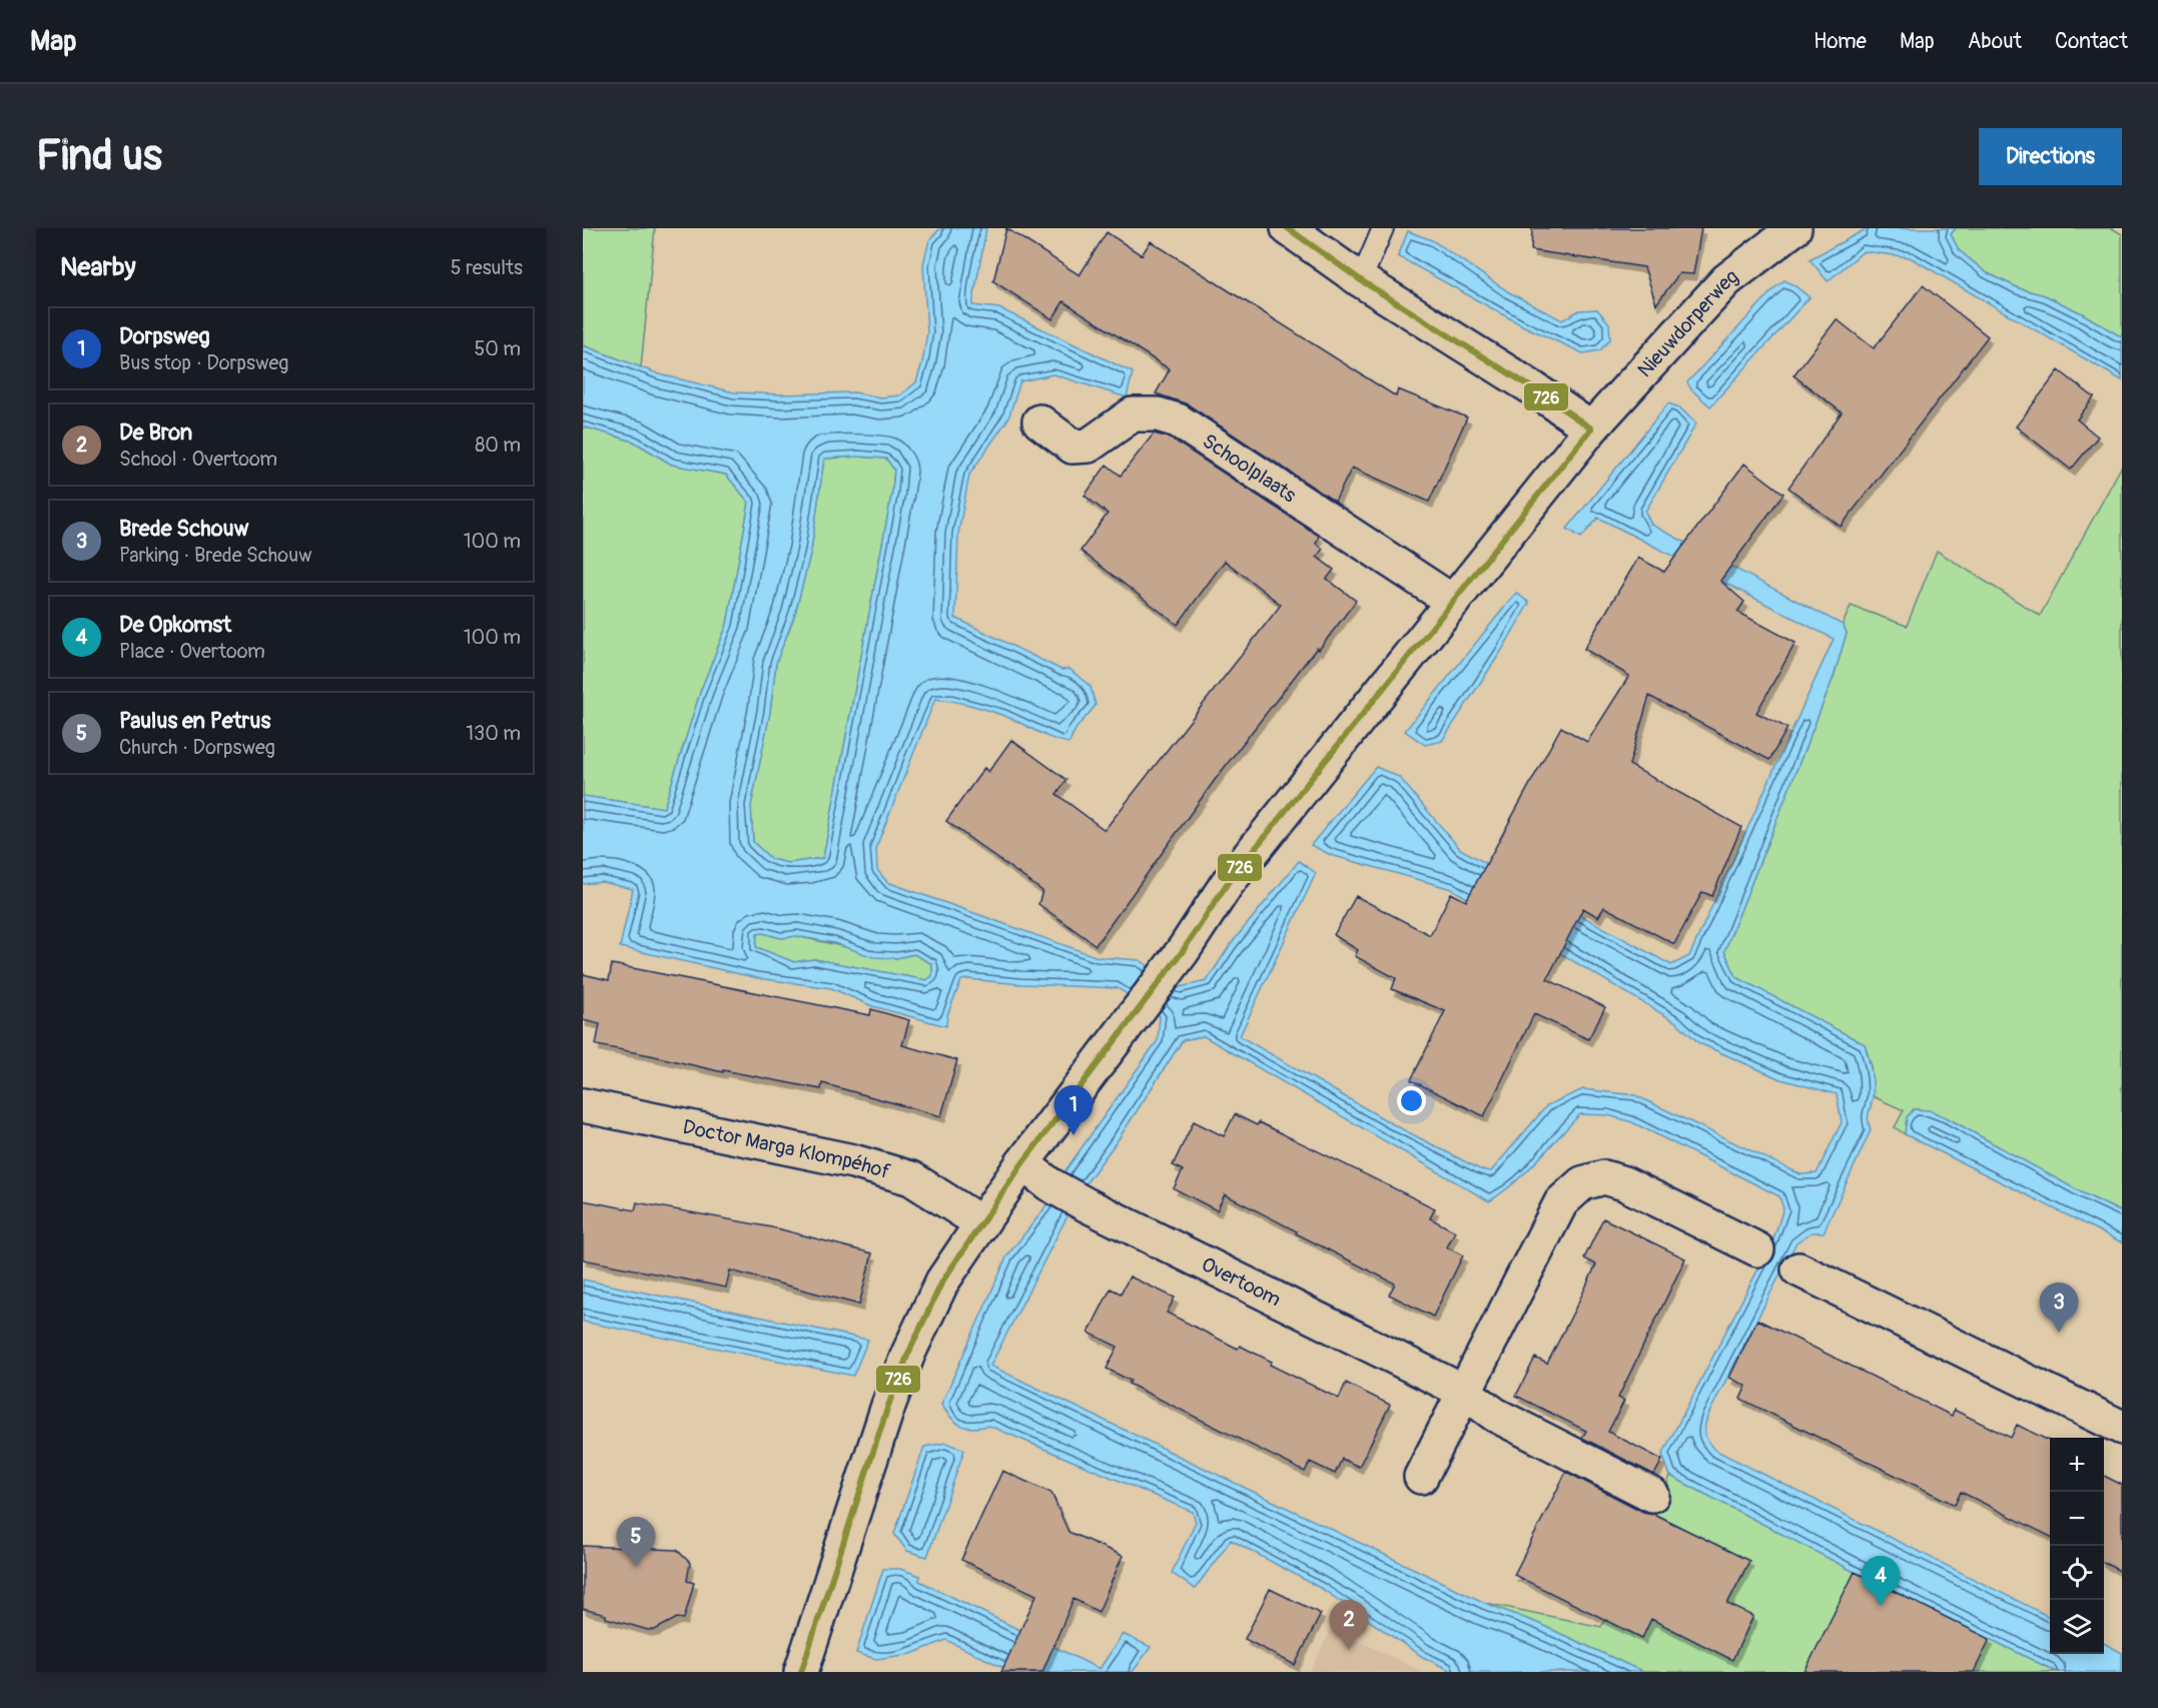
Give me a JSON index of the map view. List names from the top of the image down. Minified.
{"streets":{"street":["Nieuwdorperweg","Schoolplaats","Doctor Marga Klompéhof","Overtoom"]},"crossings":[["Nieuwdorperweg","Schoolplaats"],["Nieuwdorperweg","Doctor Marga Klompéhof"],["Nieuwdorperweg","Overtoom"]],"lines":["transit line 726"],"page":{"header":"Map","nav":["Home","Map","About","Contact"],"buttons":"Directions","title":"Find us","heading":["Nearby","5 results"],"list":[{"mark":"1","name":"Dorpsweg","note":"Bus stop · Dorpsweg","value":"50 m"},{"mark":"2","name":"De Bron","note":"School · Overtoom","value":"80 m"},{"mark":"3","name":"Brede Schouw","note":"Parking · Brede Schouw","value":"100 m"},{"mark":"4","name":"De Opkomst","note":"Place · Overtoom","value":"100 m"},{"mark":"5","name":"Paulus en Petrus","note":"Church · Dorpsweg","value":"130 m"}],"pins":["1","3","5","4","2"],"map_buttons":["+","−"]}}
